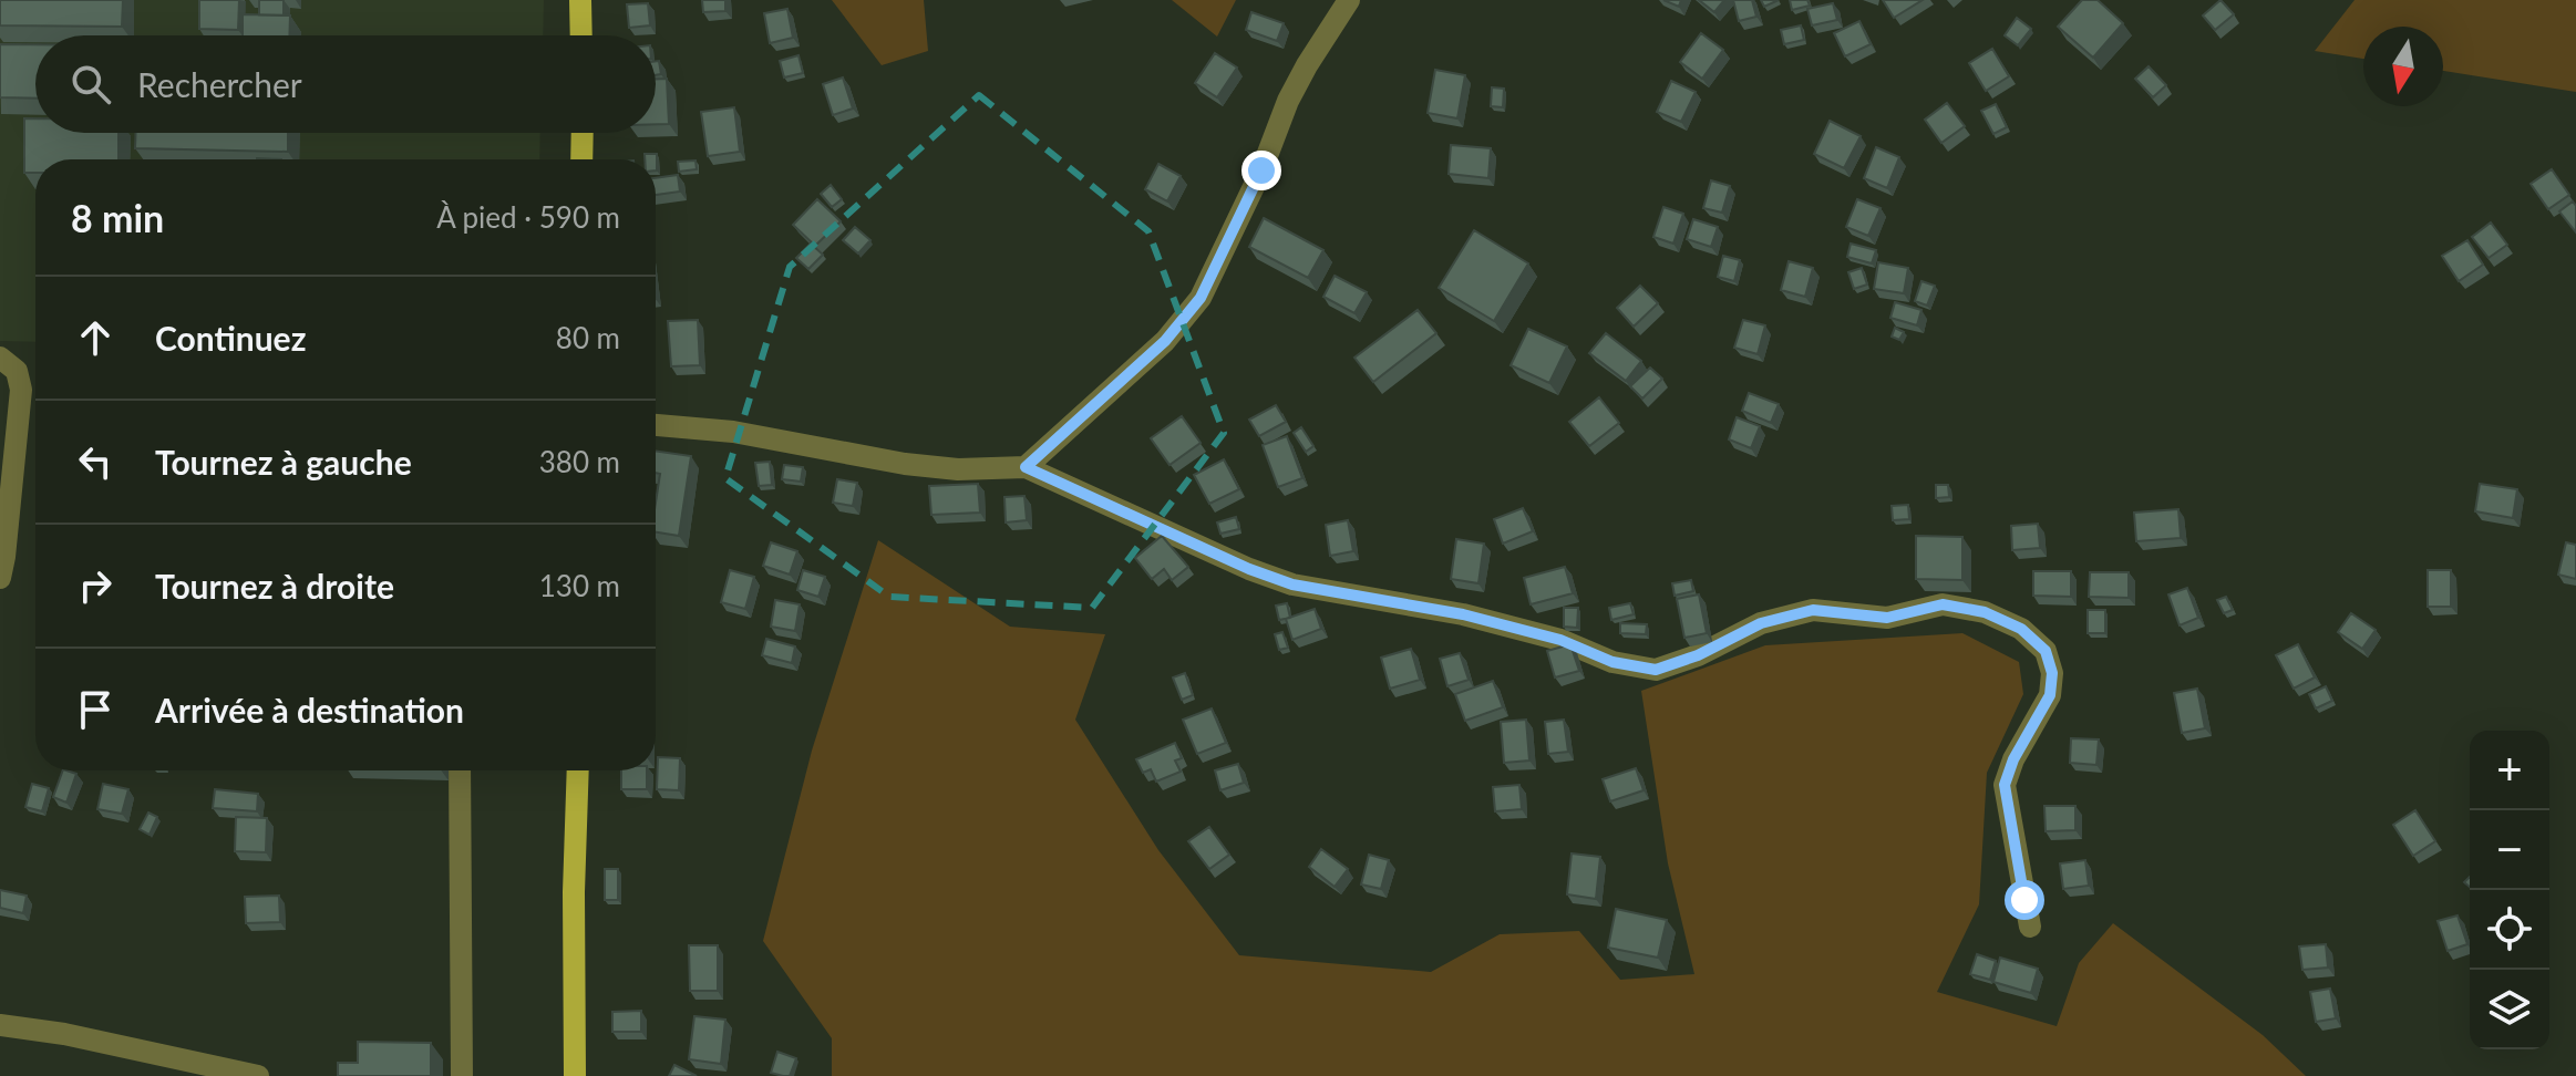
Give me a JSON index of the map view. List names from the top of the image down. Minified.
{"north":"bottom","page":{"search":"Rechercher","heading":["8 min","À pied · 590 m"],"list":[["Continuez","80 m"],["Tournez à gauche","380 m"],["Tournez à droite","130 m"],"Arrivée à destination"],"map_buttons":["+","−"]}}
